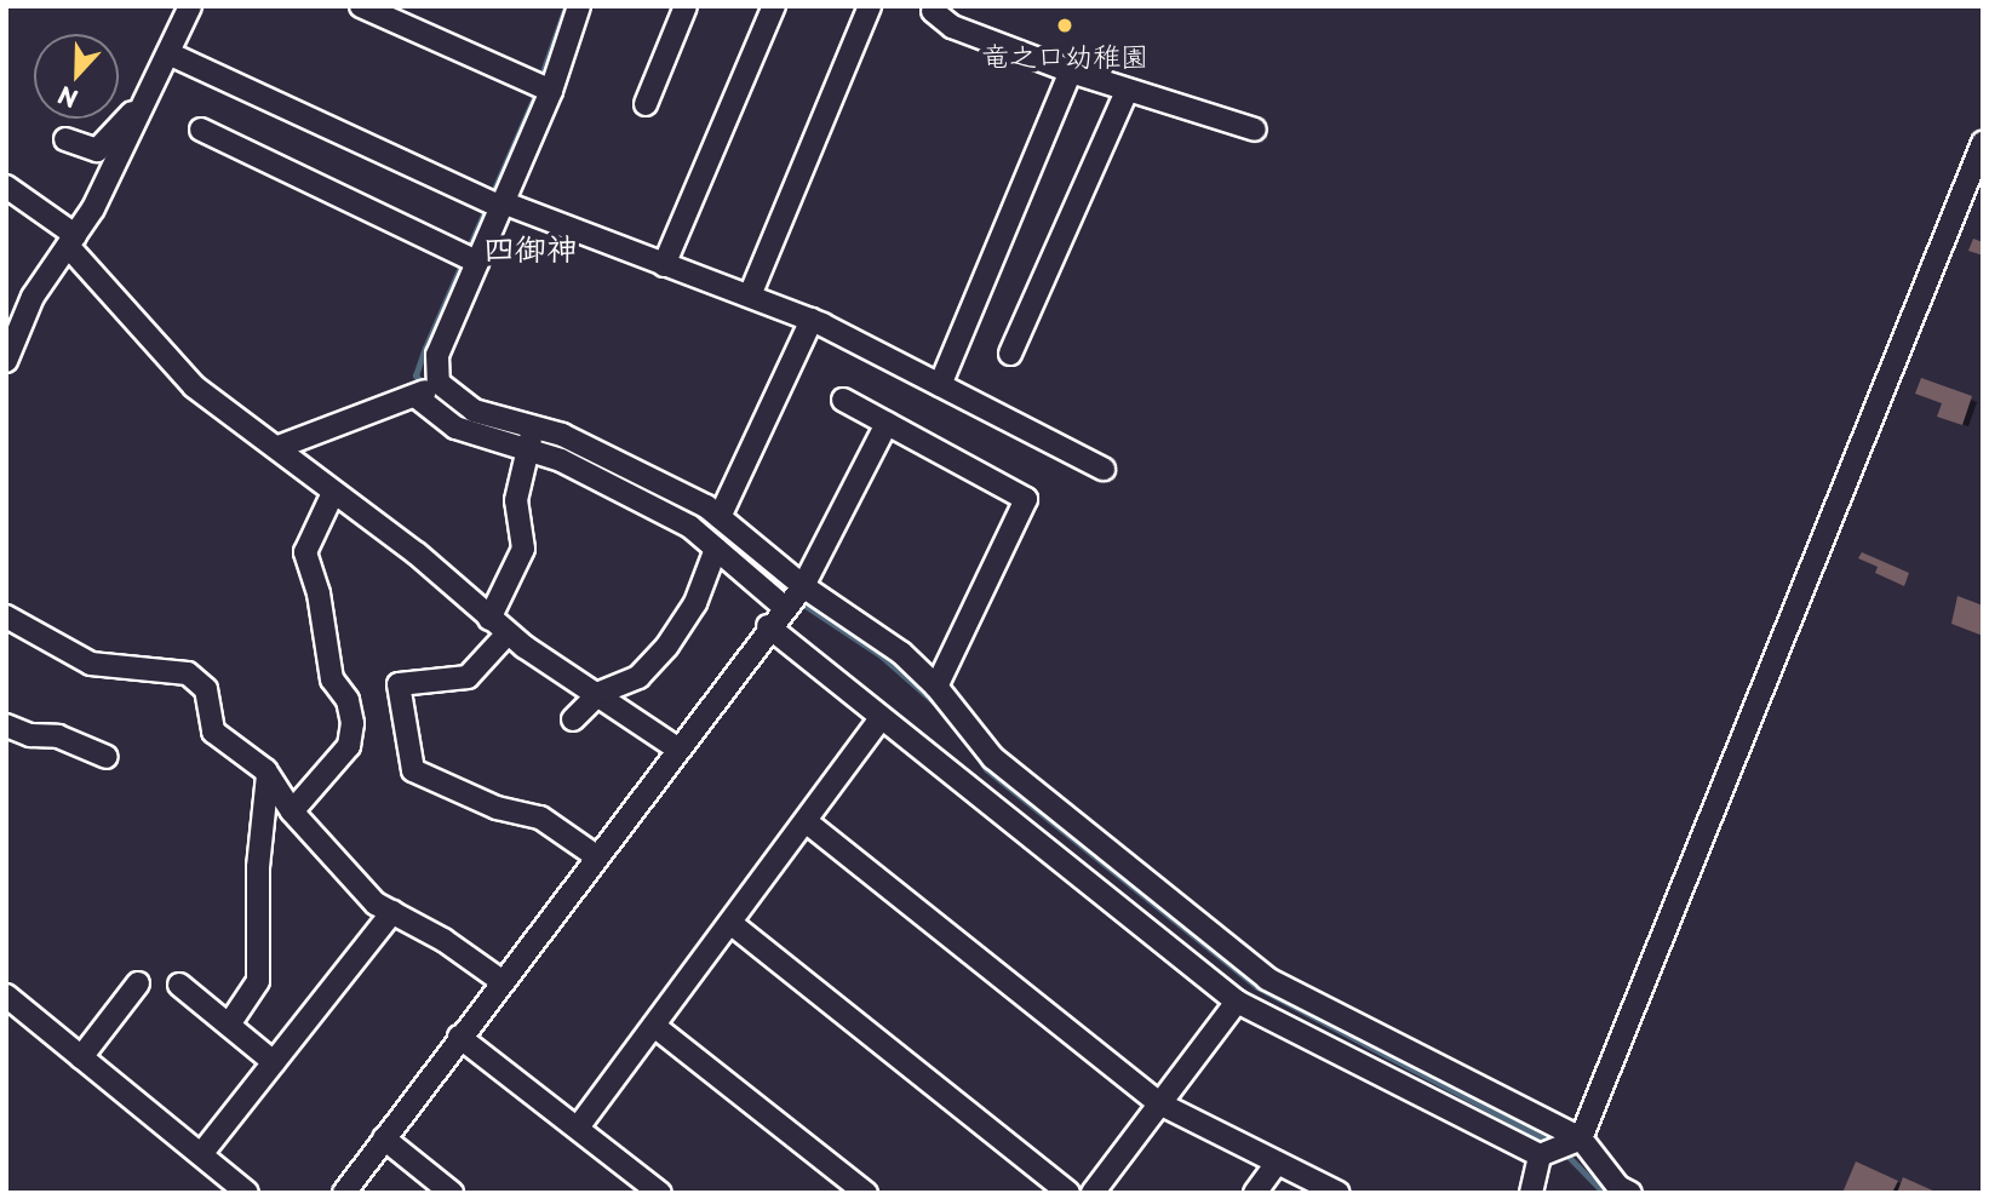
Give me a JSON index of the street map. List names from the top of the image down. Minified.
{"districts":["四御神"],"places":["竜之口幼稚園"],"north":"bottom"}
